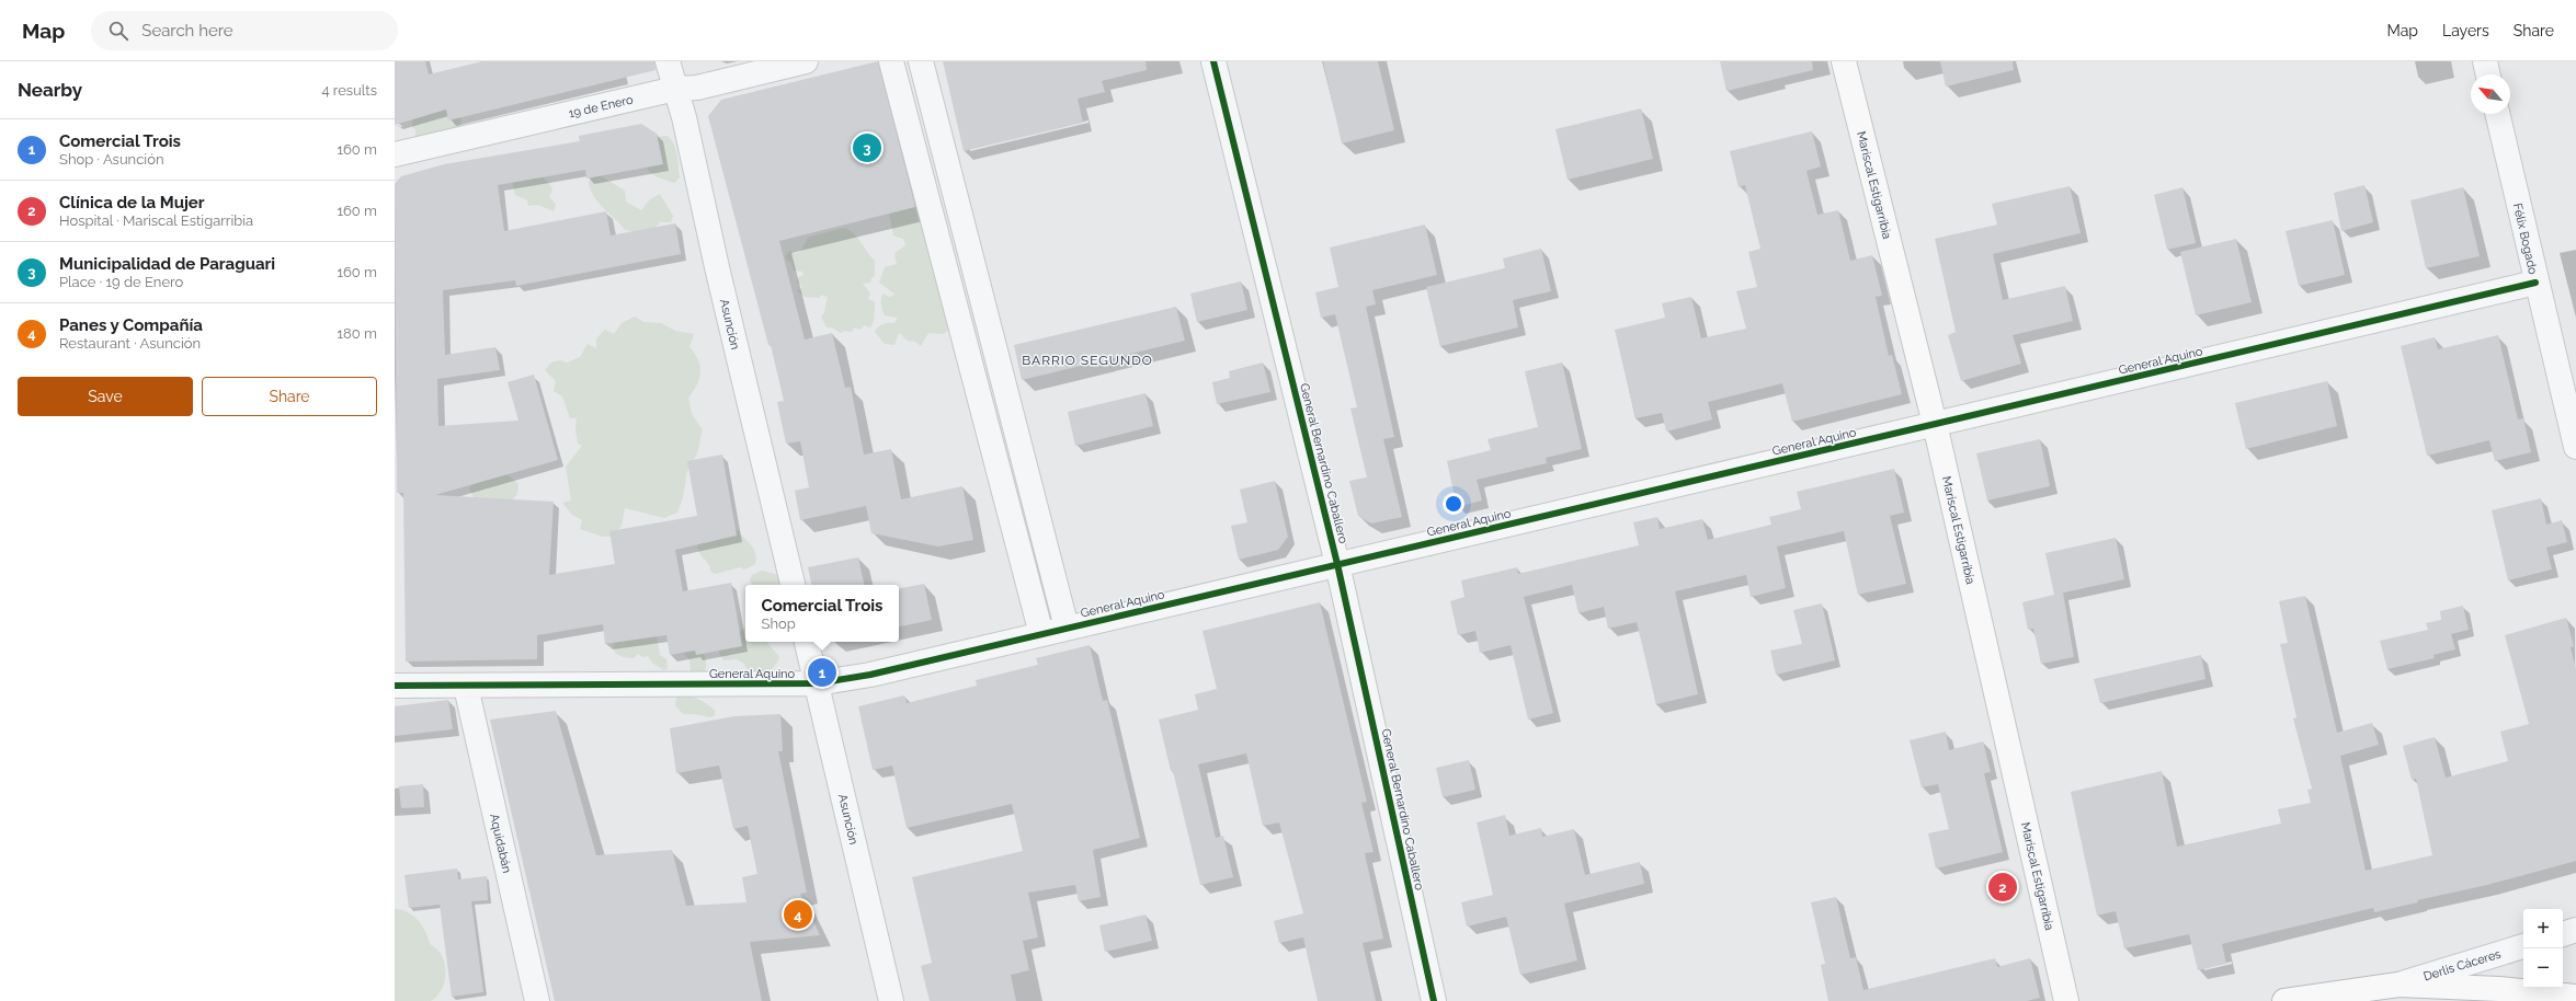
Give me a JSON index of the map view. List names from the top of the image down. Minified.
{"streets":{"main road":["Mariscal Estigarribia"],"street":["19 de Enero","Félix Bogado","Asunción","General Aquino","General Bernardino Caballero","Aquidabán","Derlis Cáceres"]},"crossings":[["19 de Enero","Asunción"],["Mariscal Estigarribia","General Aquino"],["Félix Bogado","General Aquino"],["Asunción","General Aquino"],["General Aquino","General Bernardino Caballero"],["General Aquino","Aquidabán"]],"districts":["BARRIO SEGUNDO"],"north":"top left","page":{"header":"Map","search":"Search here","nav":["Map","Layers","Share"],"heading":["Nearby","4 results"],"list":[{"mark":"1","name":"Comercial Trois","note":"Shop · Asunción","value":"160 m"},{"mark":"2","name":"Clínica de la Mujer","note":"Hospital · Mariscal Estigarribia","value":"160 m"},{"mark":"3","name":"Municipalidad de Paraguari","note":"Place · 19 de Enero","value":"160 m"},{"mark":"4","name":"Panes y Compañía","note":"Restaurant · Asunción","value":"180 m"}],"pins":["3","1","2","4"],"buttons":["Save","Share"],"popup":["Comercial Trois","Shop"],"map_buttons":["+","−"]}}
